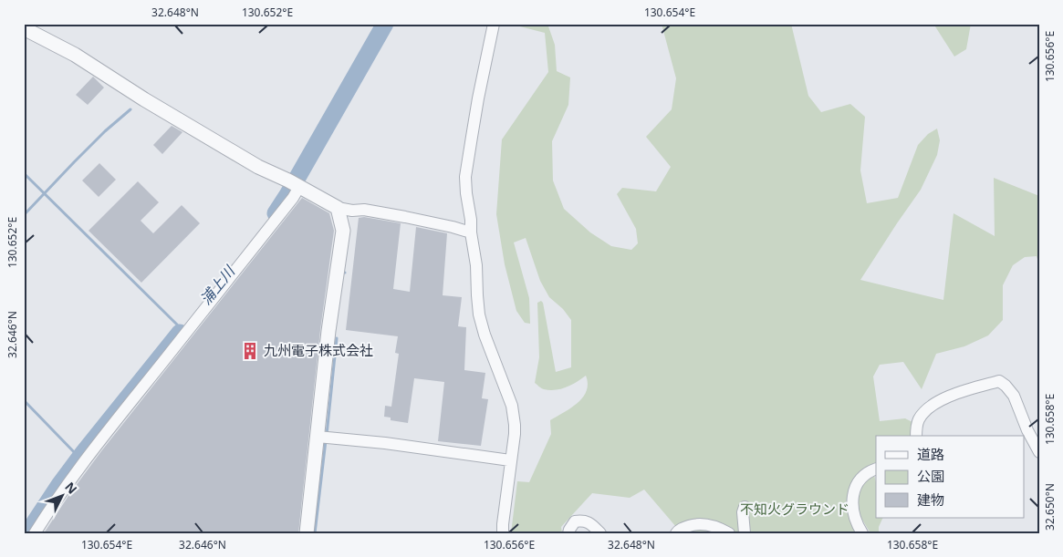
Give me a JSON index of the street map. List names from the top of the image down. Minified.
{"water":["浦上川"],"parks":["不知火グラウンド"],"places":{"building":["九州電子株式会社"]},"legend":["道路","公園","建物"],"north":"top right","coordinates":["32.648°N","130.652°E","130.654°E","130.656°E","32.646°N","130.658°E","32.650°N"]}
